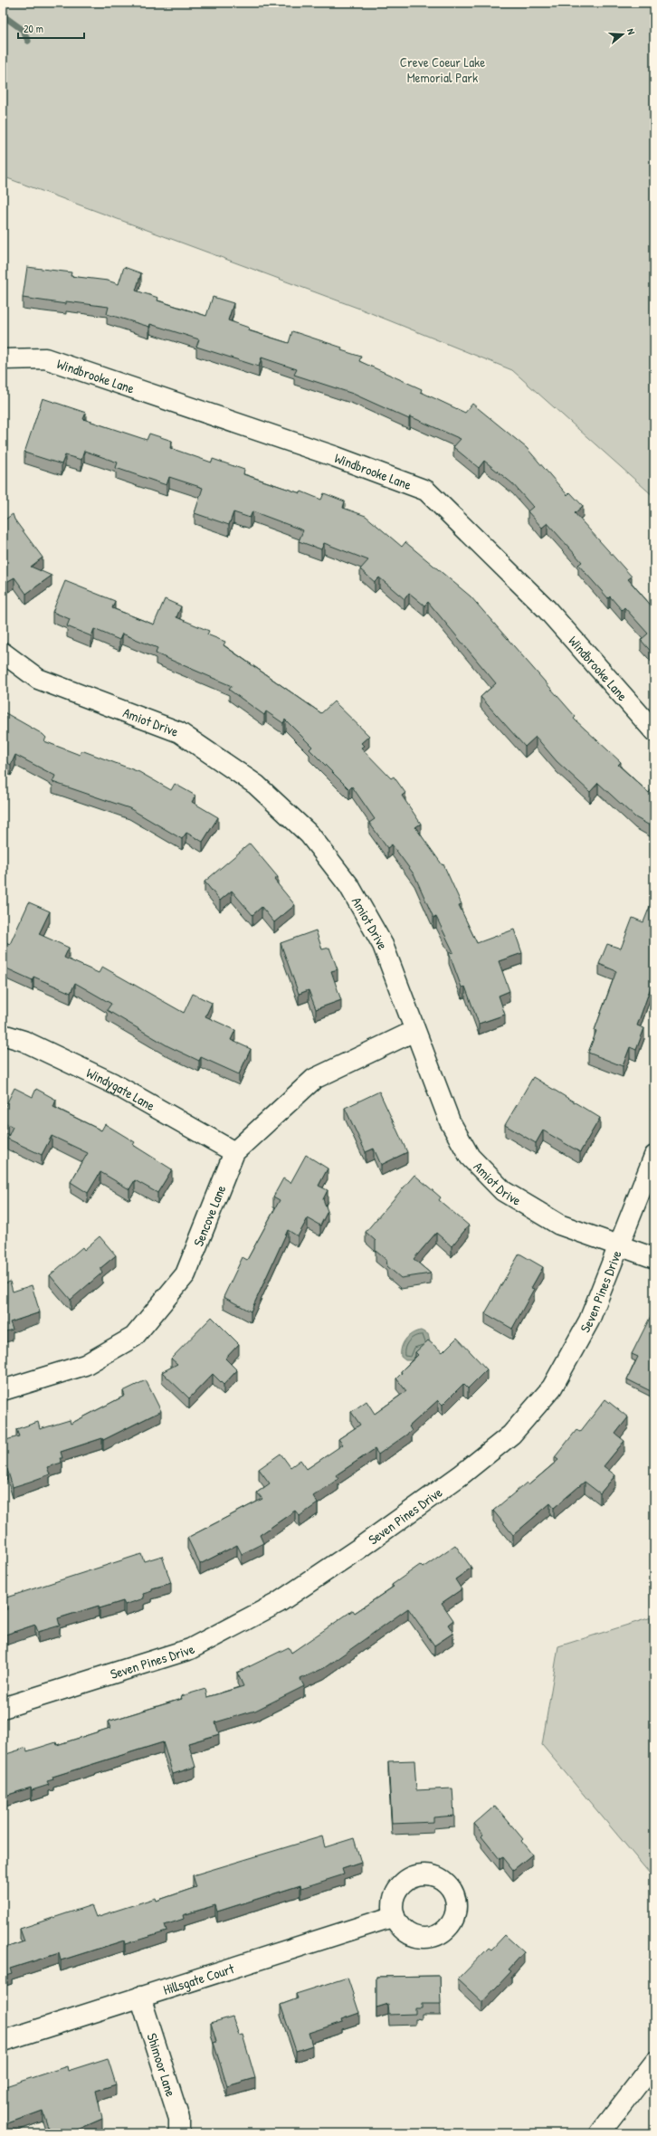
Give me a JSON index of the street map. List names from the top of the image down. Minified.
{"streets":{"main road":["Windbrooke Lane","Amiot Drive","Windygate Lane","Sencove Lane","Seven Pines Drive","Hillsgate Court","Shimoor Lane"]},"crossings":[["Amiot Drive","Sencove Lane"],["Amiot Drive","Seven Pines Drive"],["Windygate Lane","Sencove Lane"],["Hillsgate Court","Shimoor Lane"]],"parks":["Creve Coeur Lake Memorial Park"],"scale_bar":"20 m","north":"right"}
